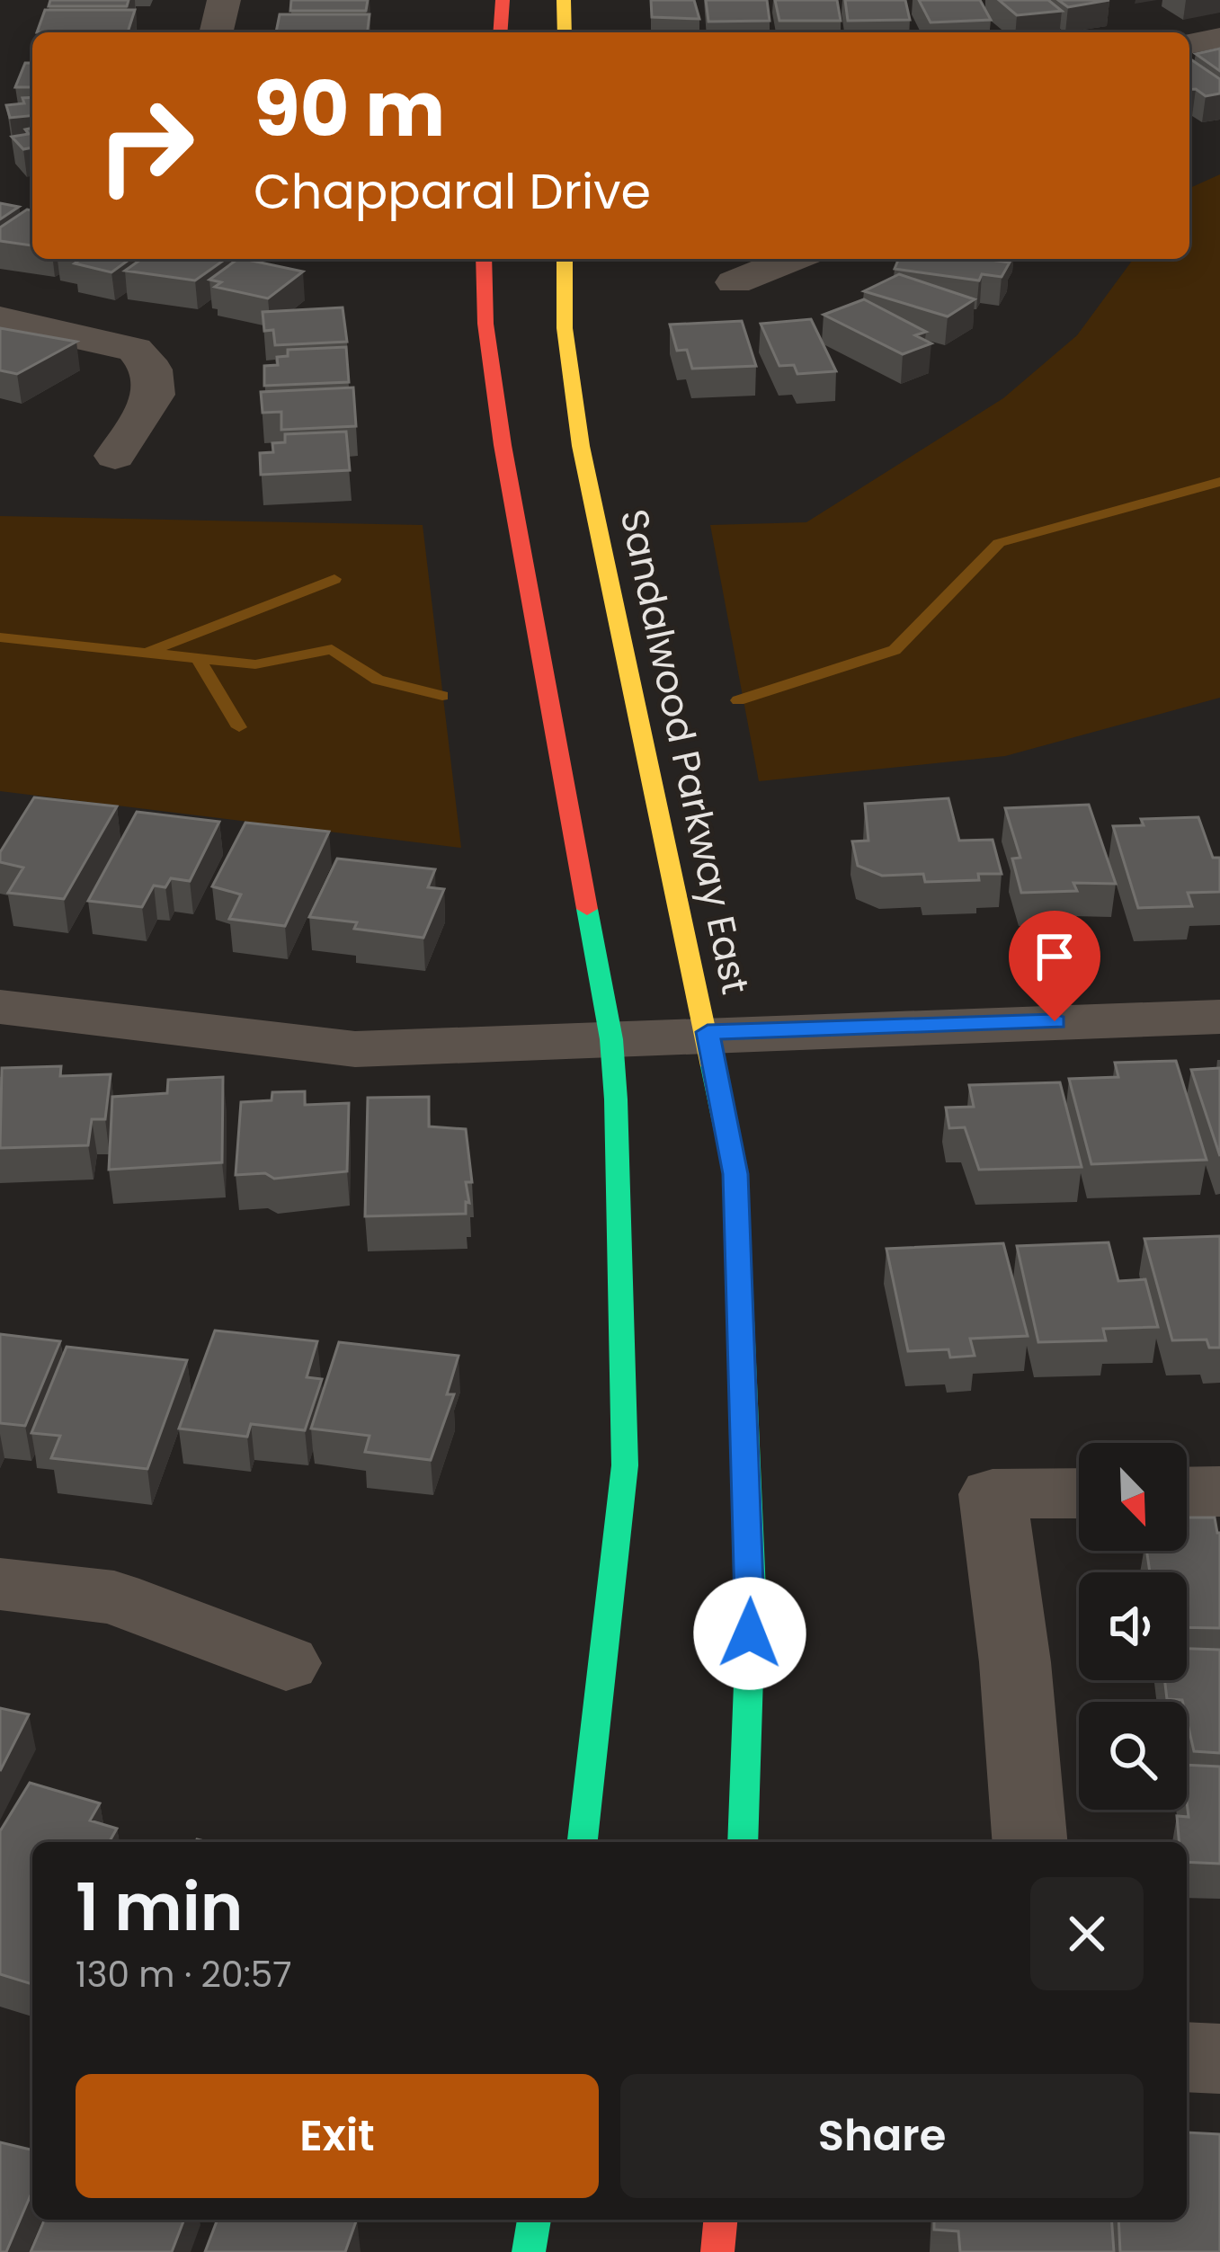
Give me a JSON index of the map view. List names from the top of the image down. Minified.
{"streets":{"main road":["Sandalwood Parkway East"]},"north":"bottom right","page":{"turn":["90 m","Chapparal Drive"],"heading":["1 min","130 m · 20:57"],"buttons":["Exit","Share"]}}
